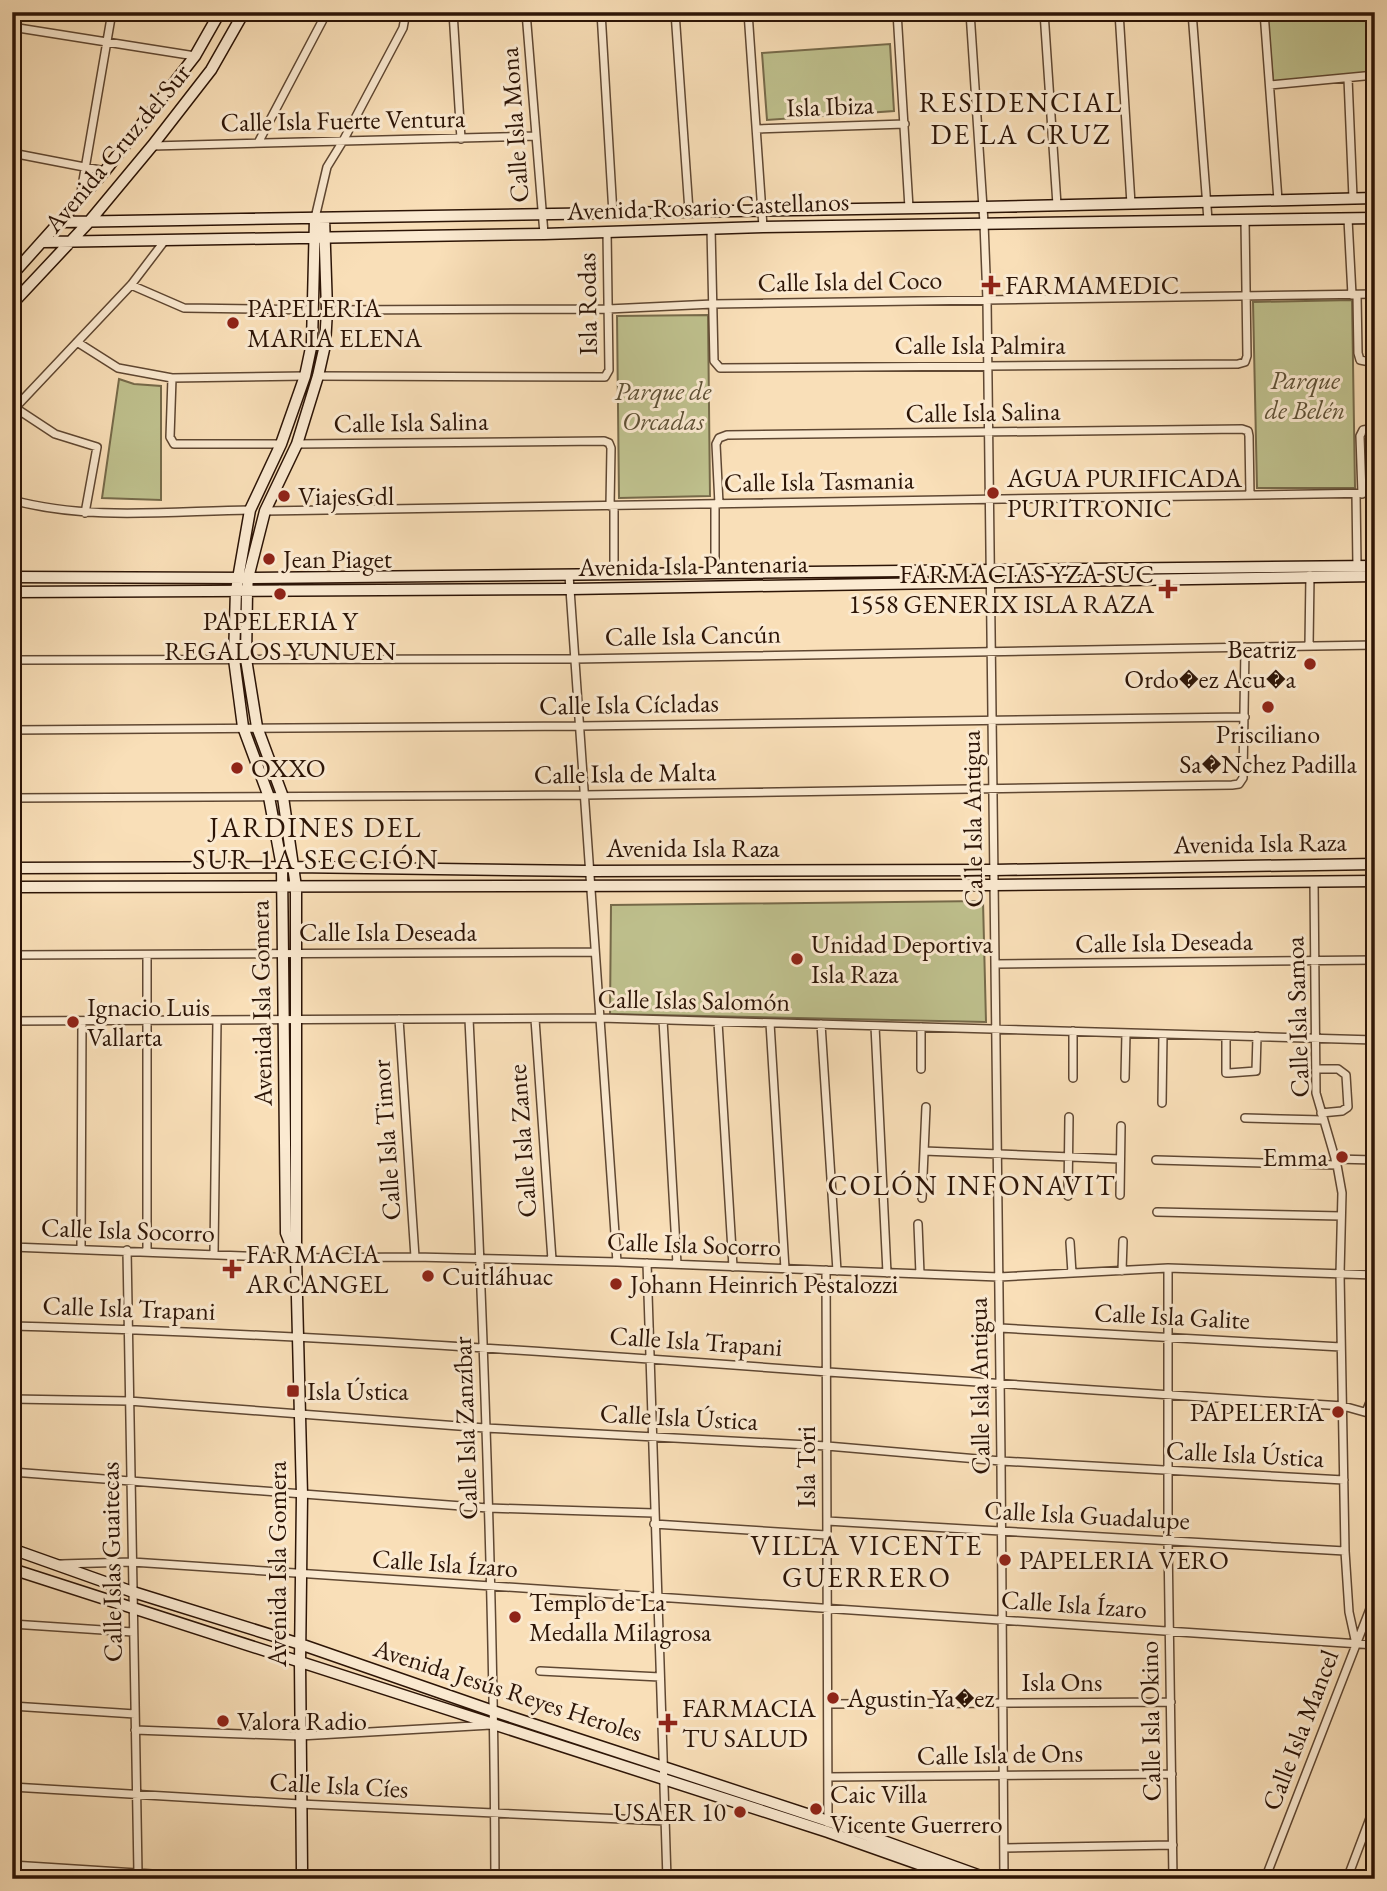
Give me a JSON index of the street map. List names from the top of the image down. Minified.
{"streets":{"street":["Isla Ibiza","Calle Isla Fuerte Ventura","Calle Isla Mona","Avenida Cruz del Sur","Avenida Rosario Castellanos","Calle Isla del Coco","Isla Rodas","Calle Isla Palmira","Calle Isla Salina","Calle Isla Tasmania","Avenida Isla Pantenaria","Calle Isla Cancún","Calle Isla Cícladas","Calle Isla de Malta","Calle Isla Antigua","Avenida Isla Raza","Calle Isla Deseada","Calle Islas Salomón","Avenida Isla Gomera","Calle Isla Samoa","Calle Isla Timor","Calle Isla Zante","Calle Isla Socorro","Calle Isla Trapani","Calle Isla Galite","Calle Isla Ústica","Calle Isla Zanzíbar","Isla Tori","Calle Isla Guadalupe","Calle Islas Guaitecas","Calle Isla Ízaro","Isla Ons","Avenida Jesús Reyes Heroles","Calle Isla Okino","Calle Isla Mancel","Calle Isla de Ons","Calle Isla Cíes"]},"crossings":[["Calle Isla Fuerte Ventura","Calle Isla Mona"],["Calle Isla Fuerte Ventura","Avenida Cruz del Sur"],["Calle Isla Mona","Avenida Rosario Castellanos"],["Avenida Cruz del Sur","Avenida Rosario Castellanos"],["Avenida Rosario Castellanos","Isla Rodas"],["Avenida Rosario Castellanos","Calle Isla Antigua"],["Avenida Rosario Castellanos","Avenida Isla Gomera"],["Calle Isla del Coco","Isla Rodas"],["Calle Isla del Coco","Calle Isla Palmira"],["Calle Isla del Coco","Calle Isla Antigua"],["Calle Isla del Coco","Avenida Isla Gomera"],["Isla Rodas","Avenida Isla Gomera"],["Calle Isla Palmira","Calle Isla Antigua"],["Calle Isla Salina","Calle Isla Tasmania"],["Calle Isla Salina","Calle Isla Antigua"],["Calle Isla Salina","Avenida Isla Gomera"],["Calle Isla Tasmania","Calle Isla Antigua"],["Calle Isla Tasmania","Avenida Isla Gomera"],["Avenida Isla Pantenaria","Calle Isla Antigua"],["Avenida Isla Pantenaria","Avenida Isla Gomera"],["Calle Isla Cancún","Calle Isla Antigua"],["Calle Isla Cancún","Avenida Isla Gomera"],["Calle Isla Cícladas","Calle Isla de Malta"],["Calle Isla Cícladas","Calle Isla Antigua"],["Calle Isla Cícladas","Avenida Isla Gomera"],["Calle Isla de Malta","Calle Isla Antigua"],["Calle Isla de Malta","Avenida Isla Gomera"],["Calle Isla Antigua","Avenida Isla Raza"],["Calle Isla Antigua","Calle Isla Deseada"],["Calle Isla Antigua","Calle Islas Salomón"],["Calle Isla Antigua","Calle Isla Socorro"],["Calle Isla Antigua","Calle Isla Trapani"],["Calle Isla Antigua","Calle Isla Galite"],["Calle Isla Antigua","Calle Isla Ústica"],["Calle Isla Antigua","Calle Isla Guadalupe"],["Calle Isla Antigua","Calle Isla Ízaro"],["Calle Isla Antigua","Isla Ons"],["Calle Isla Antigua","Calle Isla de Ons"],["Avenida Isla Raza","Avenida Isla Gomera"],["Avenida Isla Raza","Calle Isla Samoa"],["Calle Isla Deseada","Avenida Isla Gomera"],["Calle Isla Deseada","Calle Isla Samoa"],["Calle Islas Salomón","Avenida Isla Gomera"],["Calle Islas Salomón","Calle Isla Samoa"],["Calle Islas Salomón","Calle Isla Timor"],["Calle Islas Salomón","Calle Isla Zante"],["Calle Islas Salomón","Calle Isla Zanzíbar"],["Avenida Isla Gomera","Calle Isla Socorro"],["Avenida Isla Gomera","Calle Isla Trapani"],["Avenida Isla Gomera","Calle Isla Ústica"],["Avenida Isla Gomera","Calle Isla Ízaro"],["Avenida Isla Gomera","Avenida Jesús Reyes Heroles"],["Avenida Isla Gomera","Calle Isla Cíes"],["Calle Isla Samoa","Calle Isla Socorro"],["Calle Isla Samoa","Calle Isla Trapani"],["Calle Isla Samoa","Calle Isla Galite"],["Calle Isla Samoa","Calle Isla Ústica"],["Calle Isla Samoa","Calle Isla Guadalupe"],["Calle Isla Samoa","Calle Isla Ízaro"],["Calle Isla Samoa","Calle Isla Mancel"],["Calle Isla Timor","Calle Isla Socorro"],["Calle Isla Zante","Calle Isla Socorro"],["Calle Isla Socorro","Calle Isla Zanzíbar"],["Calle Isla Socorro","Isla Tori"],["Calle Isla Socorro","Calle Islas Guaitecas"],["Calle Isla Socorro","Calle Isla Okino"],["Calle Isla Trapani","Calle Isla Zanzíbar"],["Calle Isla Trapani","Isla Tori"],["Calle Isla Trapani","Calle Islas Guaitecas"],["Calle Isla Trapani","Calle Isla Okino"],["Calle Isla Galite","Calle Isla Okino"],["Calle Isla Ústica","Calle Isla Zanzíbar"],["Calle Isla Ústica","Isla Tori"],["Calle Isla Ústica","Calle Islas Guaitecas"],["Calle Isla Ústica","Calle Isla Okino"],["Calle Isla Zanzíbar","Calle Isla Ízaro"],["Calle Isla Zanzíbar","Avenida Jesús Reyes Heroles"],["Calle Isla Zanzíbar","Calle Isla Cíes"],["Isla Tori","Calle Isla Guadalupe"],["Isla Tori","Calle Isla Ízaro"],["Isla Tori","Isla Ons"],["Isla Tori","Avenida Jesús Reyes Heroles"],["Isla Tori","Calle Isla de Ons"],["Calle Isla Guadalupe","Calle Isla Okino"],["Calle Islas Guaitecas","Calle Isla Ízaro"],["Calle Islas Guaitecas","Avenida Jesús Reyes Heroles"],["Calle Islas Guaitecas","Calle Isla Cíes"],["Calle Isla Ízaro","Avenida Jesús Reyes Heroles"],["Calle Isla Ízaro","Calle Isla Okino"],["Calle Isla Ízaro","Calle Isla Mancel"],["Isla Ons","Calle Isla Okino"],["Calle Isla Okino","Calle Isla de Ons"]],"districts":["RESIDENCIAL DE LA CRUZ","JARDINES DEL SUR 1A SECCIÓN","COLÓN INFONAVIT","VILLA VICENTE GUERRERO"],"parks":["Parque de Belén","Parque de Orcadas"],"places":{"health":["FARMAMEDIC","FARMACIAS YZA SUC 1558 GENERIX ISLA RAZA","FARMACIA ARCANGEL","FARMACIA TU SALUD"],"other":["PAPELERIA MARIA ELENA","AGUA PURIFICADA PURITRONIC","ViajesGdl","Jean Piaget","PAPELERIA Y REGALOS YUNUEN","Beatriz Ordo�ez Acu�a","Prisciliano Sa�Nchez Padilla","OXXO","Unidad Deportiva Isla Raza","Ignacio Luis Vallarta","Emma","Cuitláhuac","Johann Heinrich Pestalozzi","PAPELERIA","PAPELERIA VERO","Templo de La Medalla Milagrosa","Agustin Ya�ez","Valora Radio","Caic Villa Vicente Guerrero","USAER 10"],"transit":["Isla Ústica"]}}
